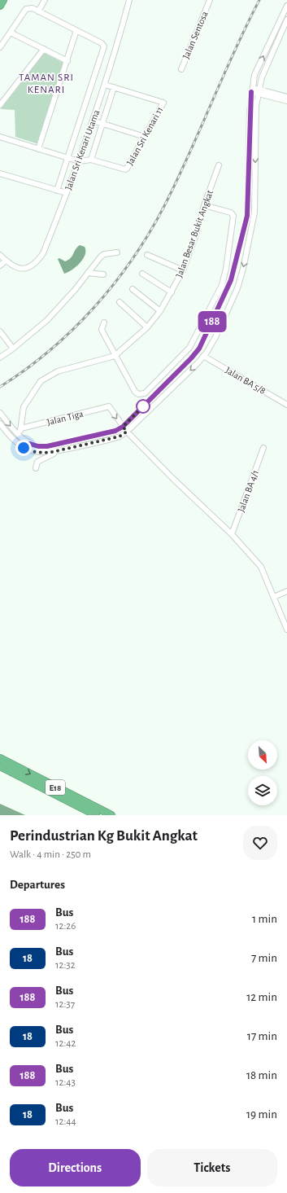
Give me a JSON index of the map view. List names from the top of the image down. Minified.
{"streets":{"highway":["E18"],"street":["Jalan Sentosa","Jalan Sri Kenari 11","Jalan Sri Kenari Utama","Jalan Besar Bukit Angkat","Jalan BA 5/8","Jalan Tiga","Jalan BA 4/1"]},"crossings":[["Jalan Besar Bukit Angkat","Jalan Tiga"]],"districts":["TAMAN SRI KENARI"],"lines":["bus line 188"],"north":"bottom right","page":{"on_map":"188","heading":[["Perindustrian Kg Bukit Angkat","Walk · 4 min · 250 m"],"Departures"],"list":[{"mark":"188","name":"Bus","note":"12:26","value":"1 min"},{"mark":"18","name":"Bus","note":"12:32","value":"7 min"},{"mark":"188","name":"Bus","note":"12:37","value":"12 min"},{"mark":"18","name":"Bus","note":"12:42","value":"17 min"},{"mark":"188","name":"Bus","note":"12:43","value":"18 min"},{"mark":"18","name":"Bus","note":"12:44","value":"19 min"}],"buttons":["Directions","Tickets"]}}
